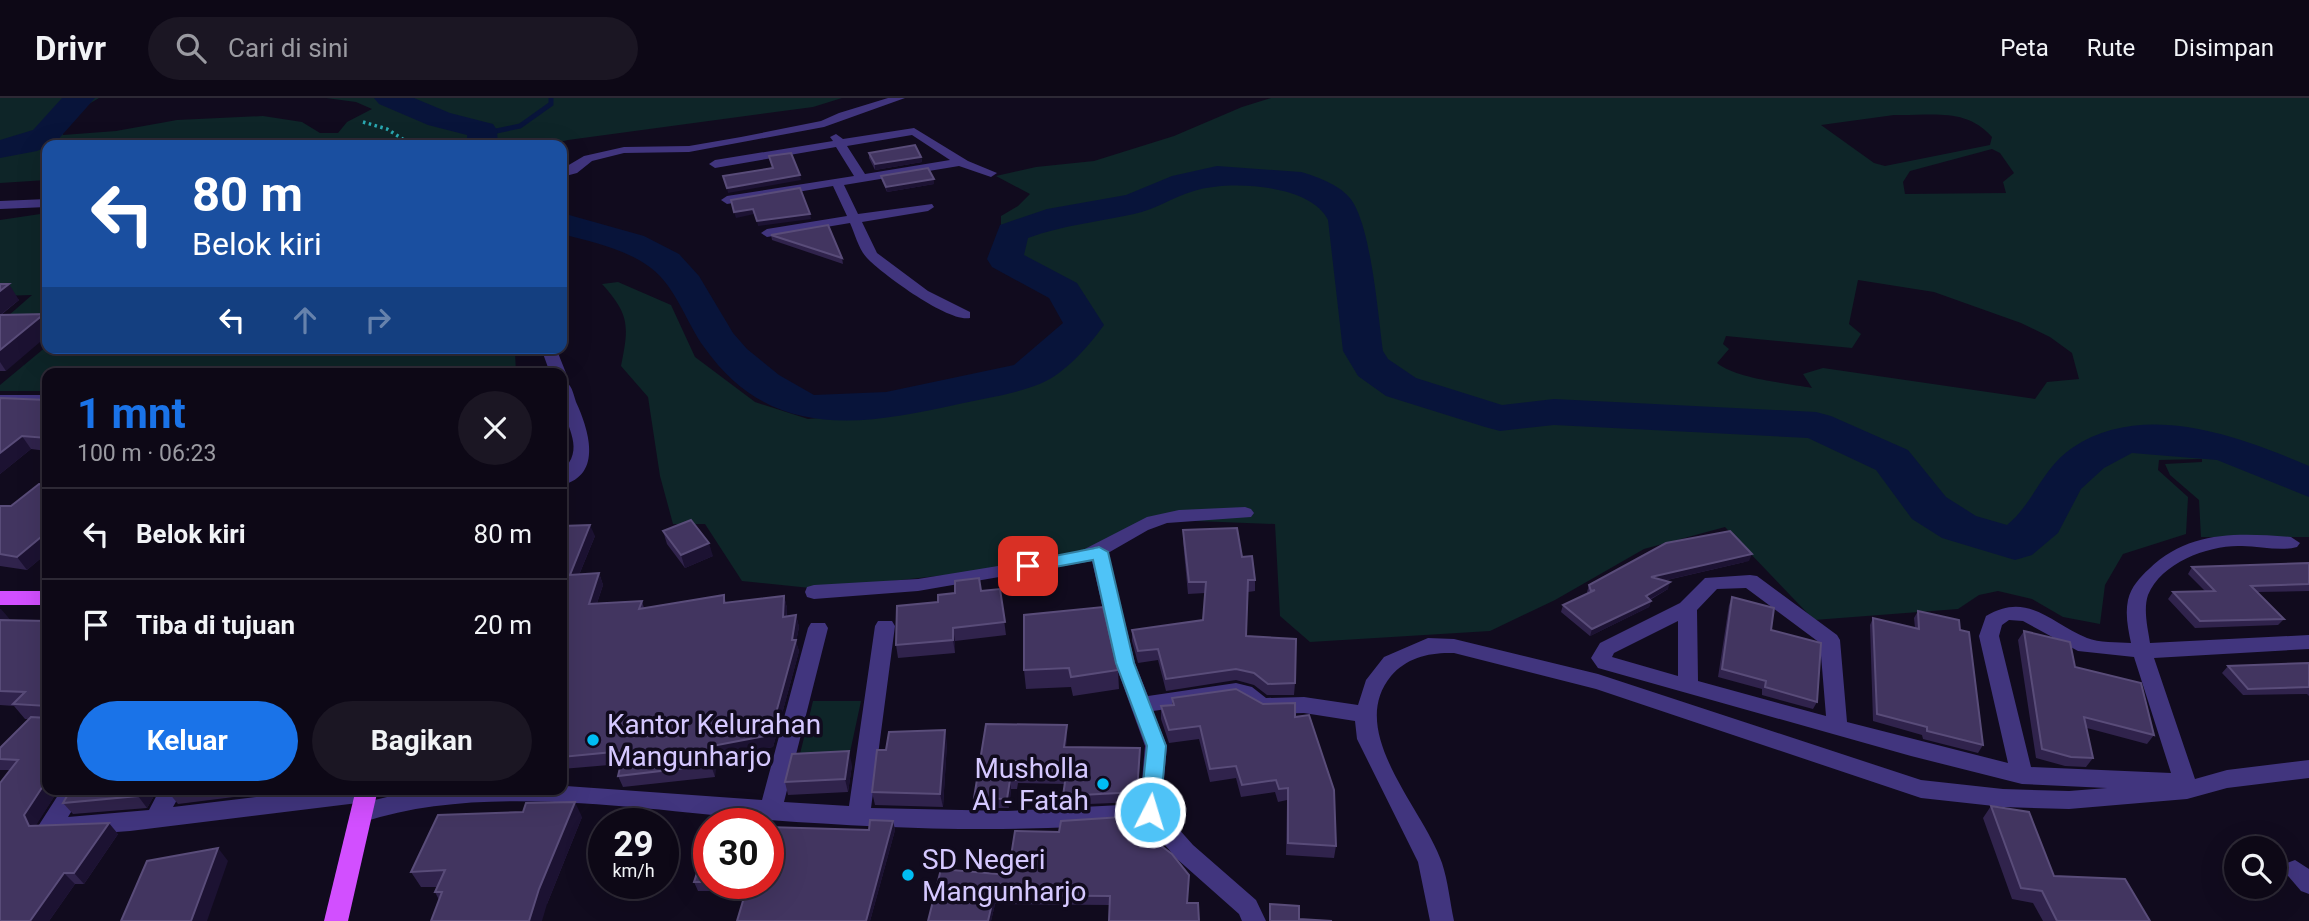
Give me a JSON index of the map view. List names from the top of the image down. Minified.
{"places":["Kantor Kelurahan Mangunharjo","Musholla Al - Fatah","SD Negeri Mangunharjo"],"page":{"header":"Drivr","search":"Cari di sini","nav":["Peta","Rute","Disimpan"],"turn":["80 m","Belok kiri"],"heading":["1 mnt","100 m · 06:23"],"list":[{"name":"Belok kiri","value":"80 m"},{"name":"Tiba di tujuan","value":"20 m"}],"buttons":["Keluar","Bagikan"],"speed":"29 km/h","limit":"30"}}
